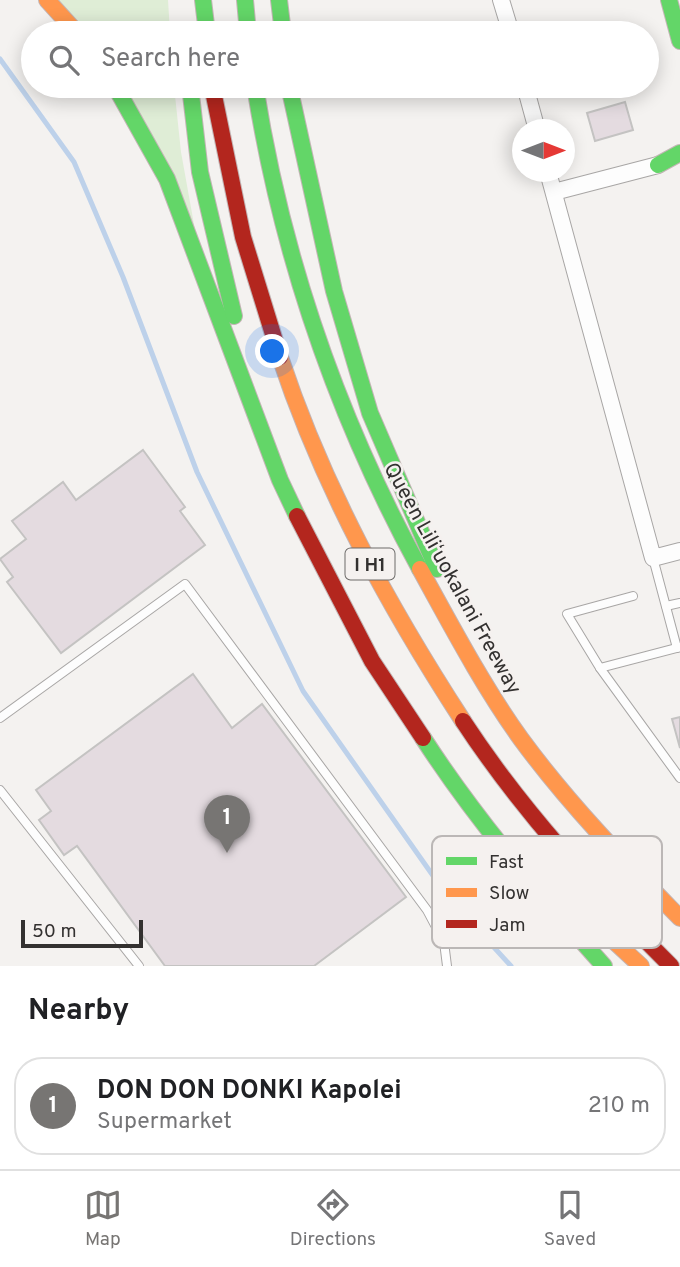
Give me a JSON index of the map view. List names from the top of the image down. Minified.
{"streets":{"main road":["I H1","Queen Liliʻuokalani Freeway"]},"legend":["Fast","Slow","Jam"],"scale_bar":"50 m","north":"right","page":{"search":"Search here","pins":"1","scale":"50 m","heading":"Nearby","list":[{"mark":"1","name":"DON DON DONKI Kapolei","note":"Supermarket","value":"210 m"}],"nav":["Map","Directions","Saved"]}}
